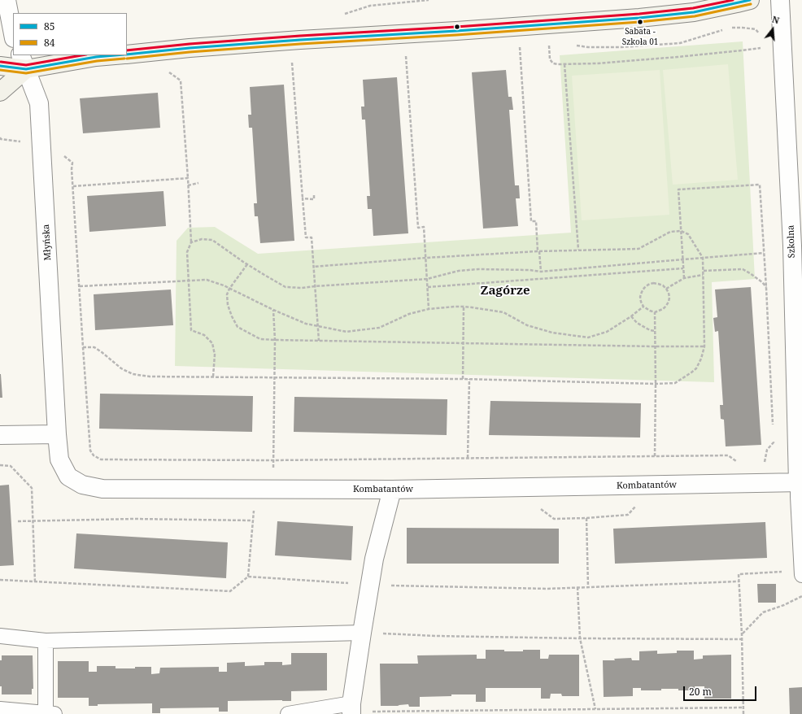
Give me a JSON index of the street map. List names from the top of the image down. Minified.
{"streets":{"street":["Szkolna","Młyńska","Kombatantów"]},"crossings":[["Szkolna","Kombatantów"],["Młyńska","Kombatantów"]],"districts":["Zagórze"],"places":["Sabata - Szkoła 01"],"lines":["transit line 85","transit line 84"],"legend":["85","84"],"scale_bar":"20 m","north":"top"}
